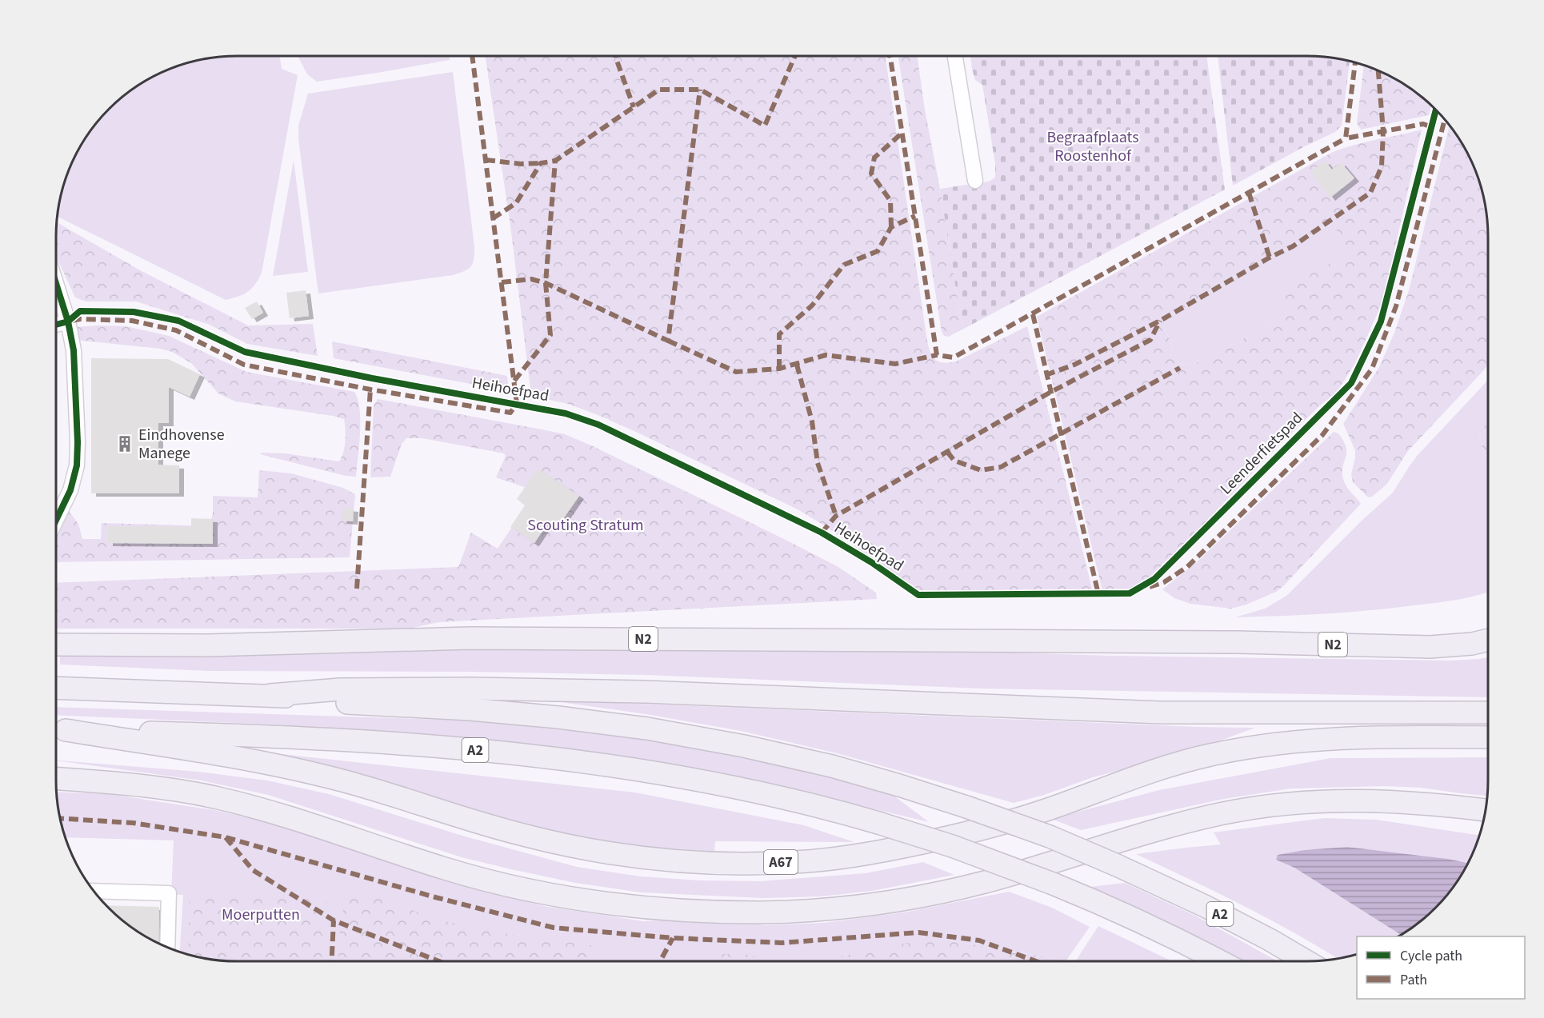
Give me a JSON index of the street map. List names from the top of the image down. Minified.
{"streets":{"highway":["N2","A2","A67"],"cycle path":["Heihoefpad"]},"crossings":[["A2","A67"]],"parks":["Begraafplaats Roostenhof","Scouting Stratum","Moerputten"],"places":{"building":["Eindhovense Manege"]},"legend":["Cycle path","Path"]}
